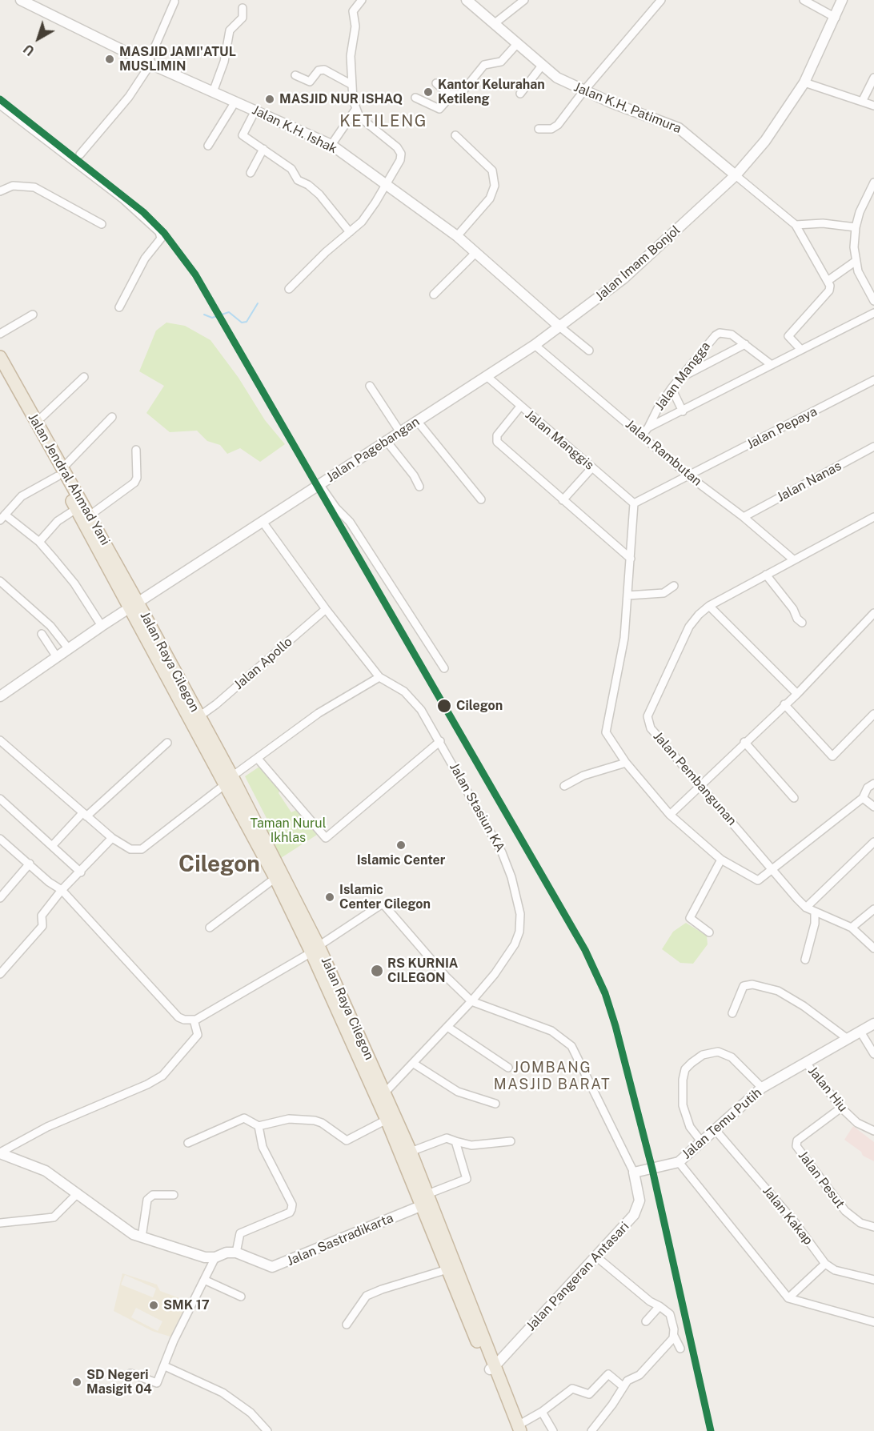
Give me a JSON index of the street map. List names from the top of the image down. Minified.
{"streets":{"highway":["Jalan Jendral Ahmad Yani","Jalan Raya Cilegon"],"street":["Jalan K.H. Patimura","Jalan K.H. Ishak","Jalan Imam Bonjol","Jalan Mangga","Jalan Pepaya","Jalan Manggis","Jalan Pagebangan","Jalan Rambutan","Jalan Nanas","Jalan Apollo","Jalan Pembangunan","Jalan Stasiun KA","Jalan Hiu","Jalan Temu Putih","Jalan Pesut","Jalan Kakap","Jalan Sastradikarta","Jalan Pangeran Antasari"]},"crossings":[["Jalan K.H. Patimura","Jalan Imam Bonjol"],["Jalan K.H. Ishak","Jalan Imam Bonjol"],["Jalan Imam Bonjol","Jalan Pagebangan"],["Jalan Imam Bonjol","Jalan Rambutan"],["Jalan Mangga","Jalan Rambutan"],["Jalan Pepaya","Jalan Manggis"],["Jalan Pepaya","Jalan Rambutan"],["Jalan Manggis","Jalan Pagebangan"],["Jalan Pagebangan","Jalan Rambutan"],["Jalan Pagebangan","Jalan Jendral Ahmad Yani"],["Jalan Pagebangan","Jalan Raya Cilegon"],["Jalan Rambutan","Jalan Nanas"],["Jalan Rambutan","Jalan Pembangunan"],["Jalan Jendral Ahmad Yani","Jalan Raya Cilegon"],["Jalan Raya Cilegon","Jalan Apollo"],["Jalan Raya Cilegon","Jalan Stasiun KA"],["Jalan Raya Cilegon","Jalan Sastradikarta"],["Jalan Raya Cilegon","Jalan Pangeran Antasari"],["Jalan Hiu","Jalan Temu Putih"],["Jalan Hiu","Jalan Pesut"],["Jalan Temu Putih","Jalan Kakap"],["Jalan Temu Putih","Jalan Pangeran Antasari"]],"districts":["KETILENG","Cilegon","JOMBANG MASJID BARAT"],"parks":["Taman Nurul Ikhlas"],"places":["MASJID JAMI'ATUL MUSLIMIN","Kantor Kelurahan Ketileng","MASJID NUR ISHAQ","Cilegon","Islamic Center","Islamic Center Cilegon","RS KURNIA CILEGON","SMK 17","SD Negeri Masigit 04"],"north":"bottom left"}
